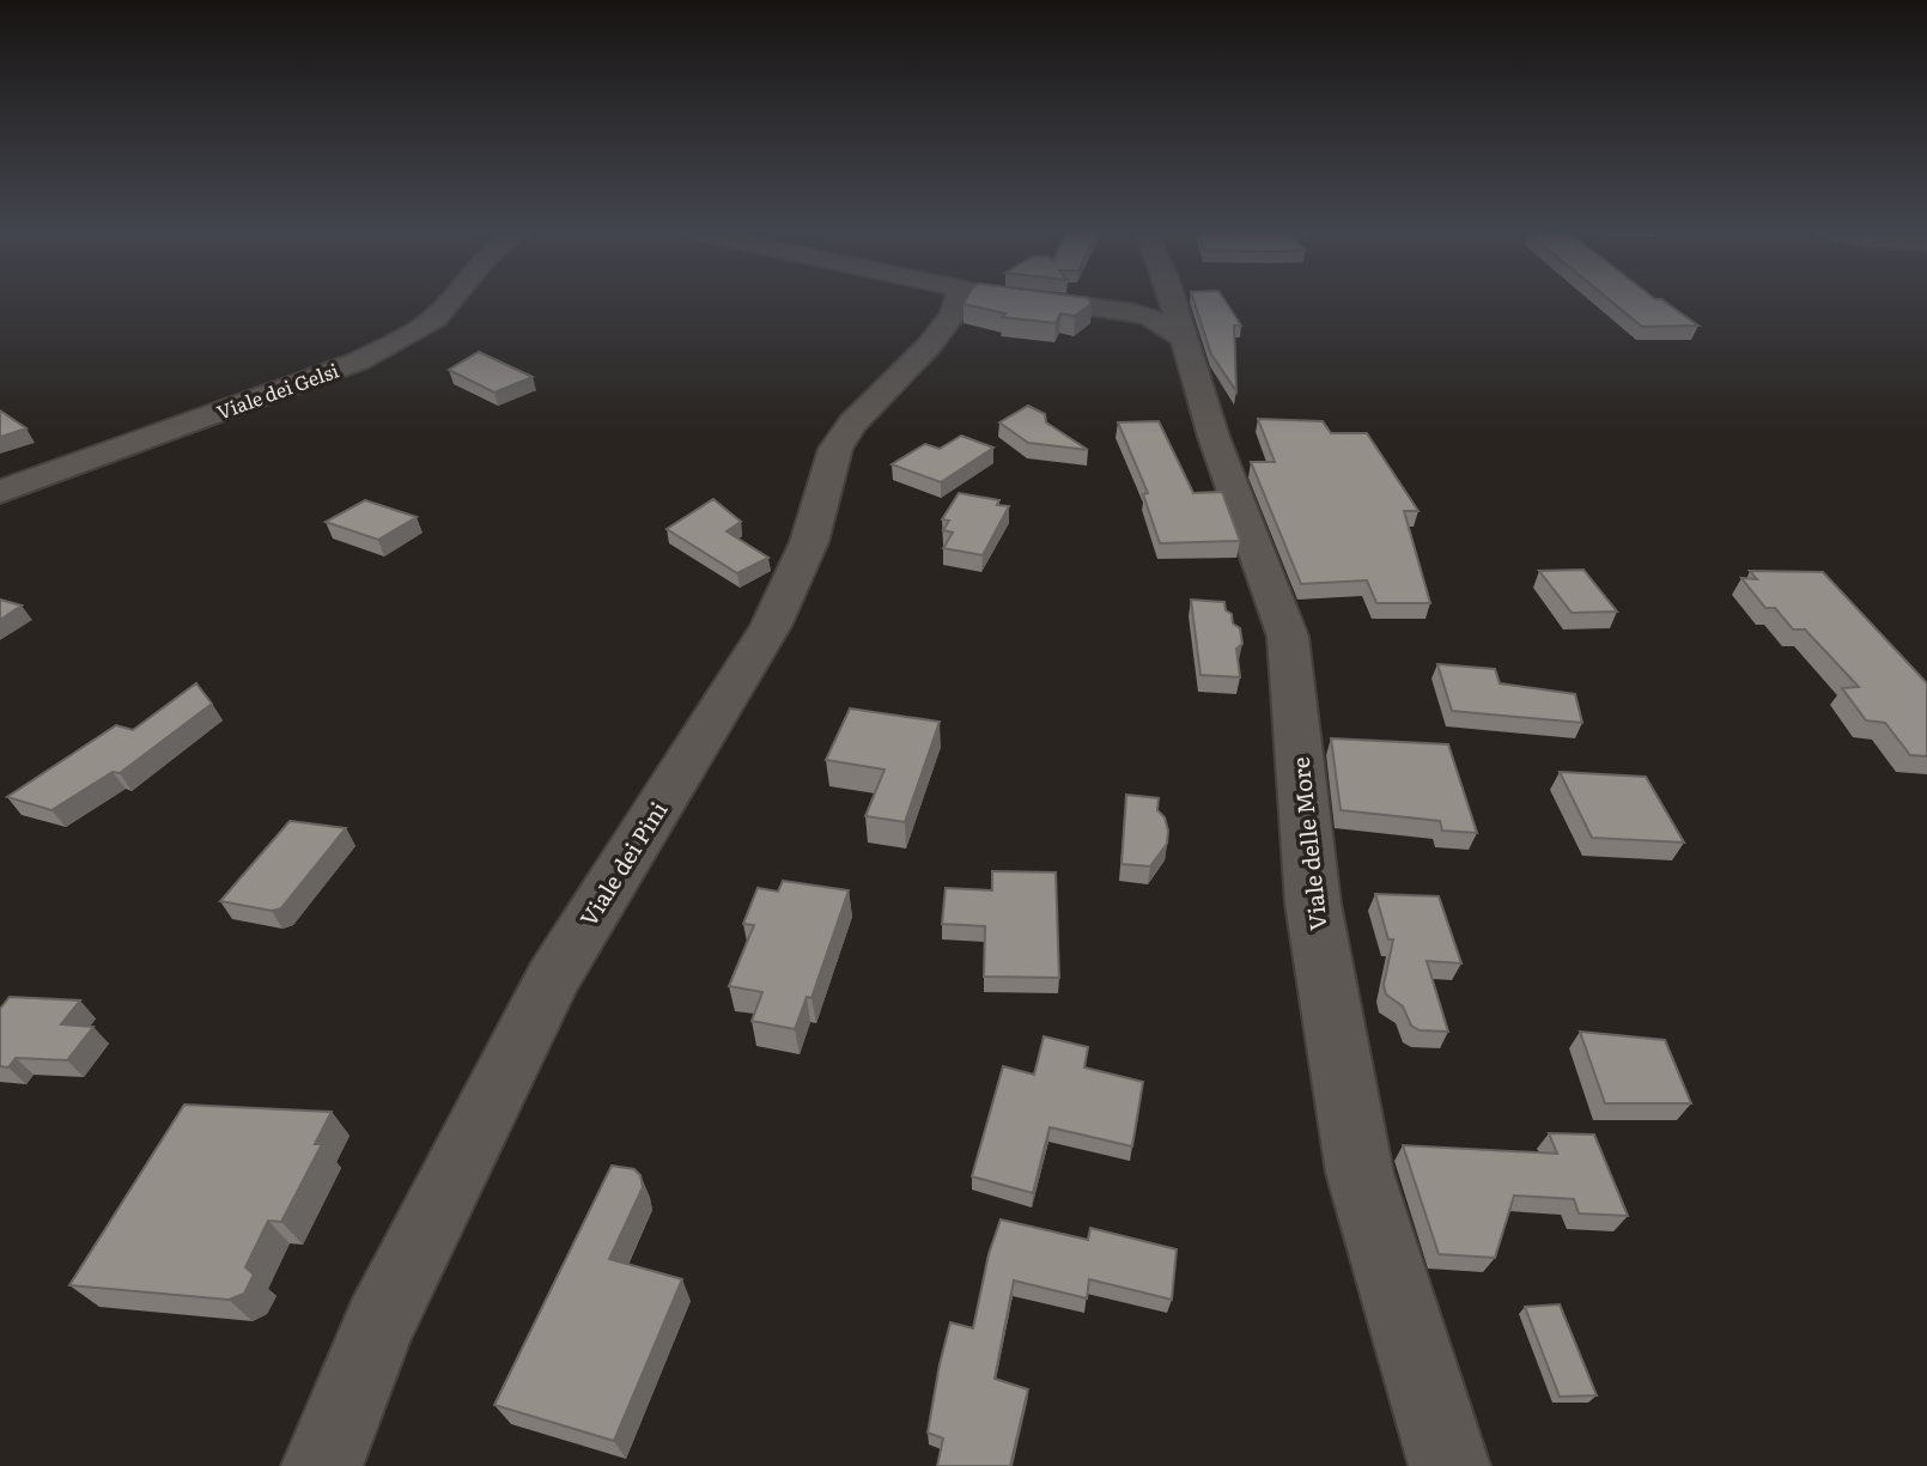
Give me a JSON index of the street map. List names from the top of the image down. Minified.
{"streets":{"street":["Viale dei Gelsi","Viale delle More","Viale dei Pini"]}}
